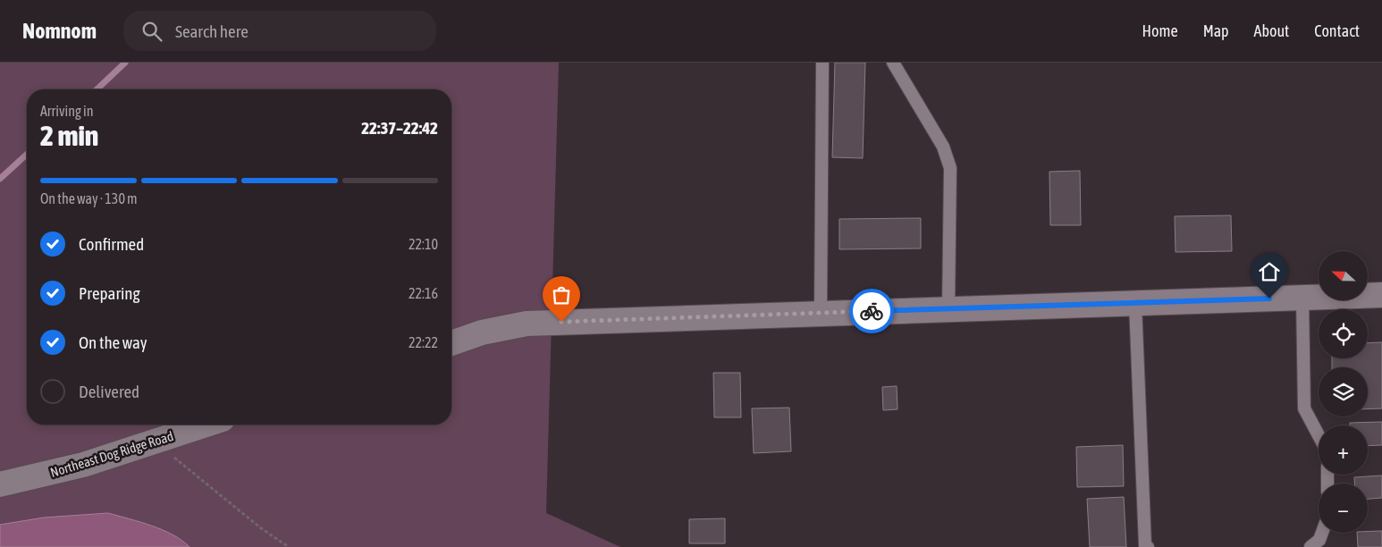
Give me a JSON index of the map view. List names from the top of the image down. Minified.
{"streets":{"street":["Northeast Dog Ridge Road"]},"north":"left","page":{"header":"Nomnom","search":"Search here","nav":["Home","Map","About","Contact"],"heading":["2 min","Arriving in","22:37–22:42"],"bar":"On the way · 130 m","list":[["Confirmed","22:10"],["Preparing","22:16"],["On the way","22:22"],"Delivered"],"map_buttons":["+","−"]}}
